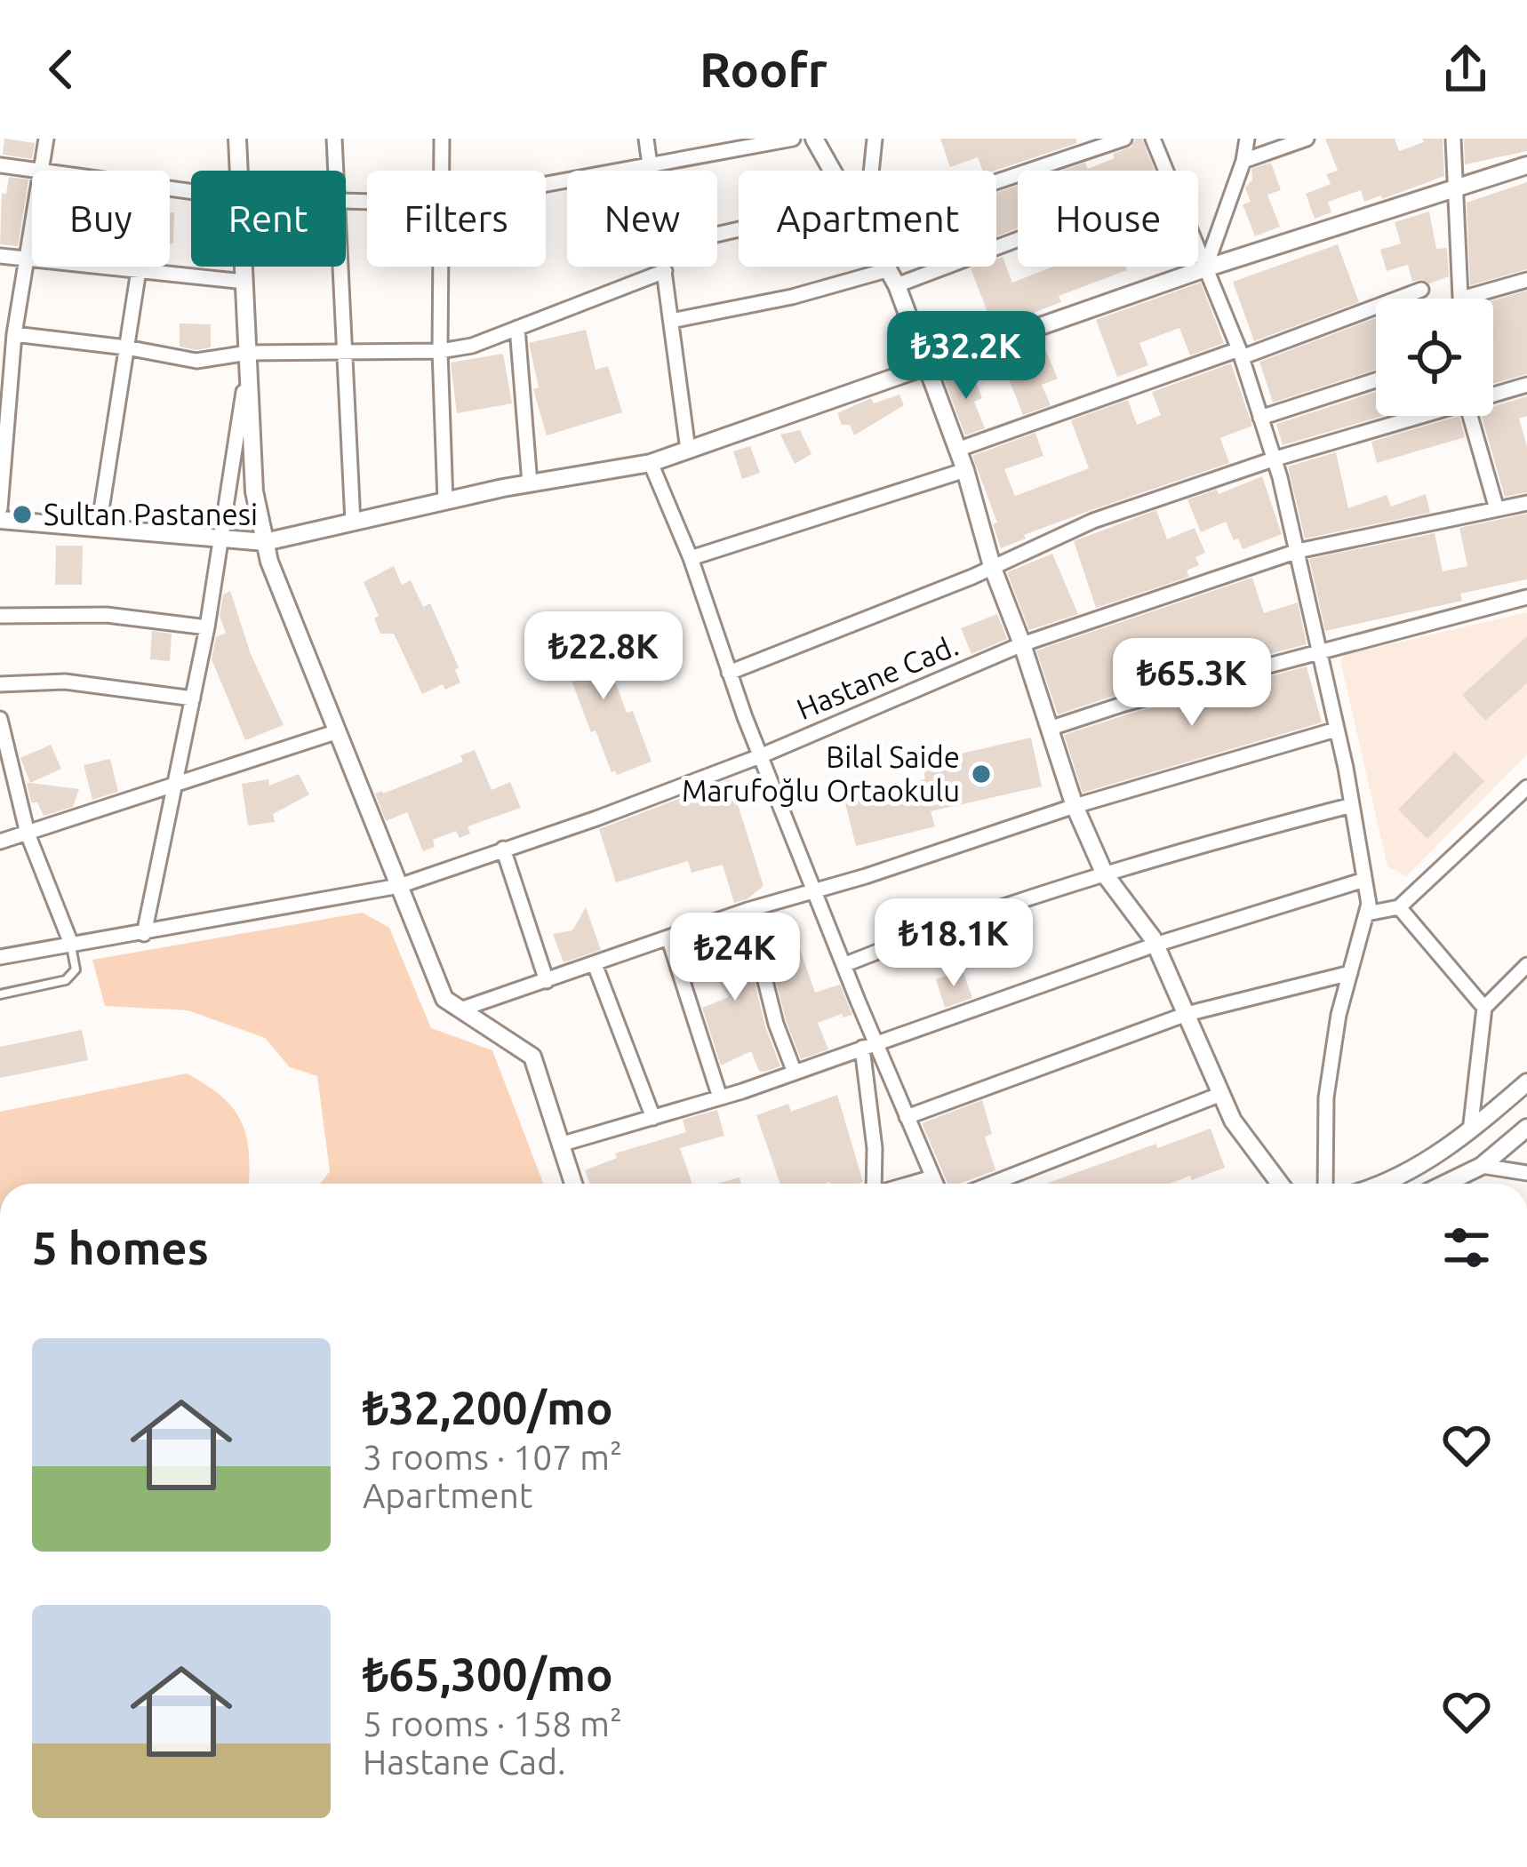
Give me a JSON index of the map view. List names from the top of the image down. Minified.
{"streets":{"street":["Hastane Cad."]},"places":["Sultan Pastanesi","Bilal Saide Marufoğlu Ortaokulu"],"page":{"header":"Roofr","chip":["Buy","Rent","Filters","New","Apartment","House"],"price":["₺32.2K","₺22.8K","₺65.3K","₺18.1K","₺24K"],"heading":"5 homes","list":[{"name":"₺32,200/mo","note":"3 rooms · 107 m² · Apartment"},{"name":"₺65,300/mo","note":"5 rooms · 158 m² · Hastane Cad."}]}}
